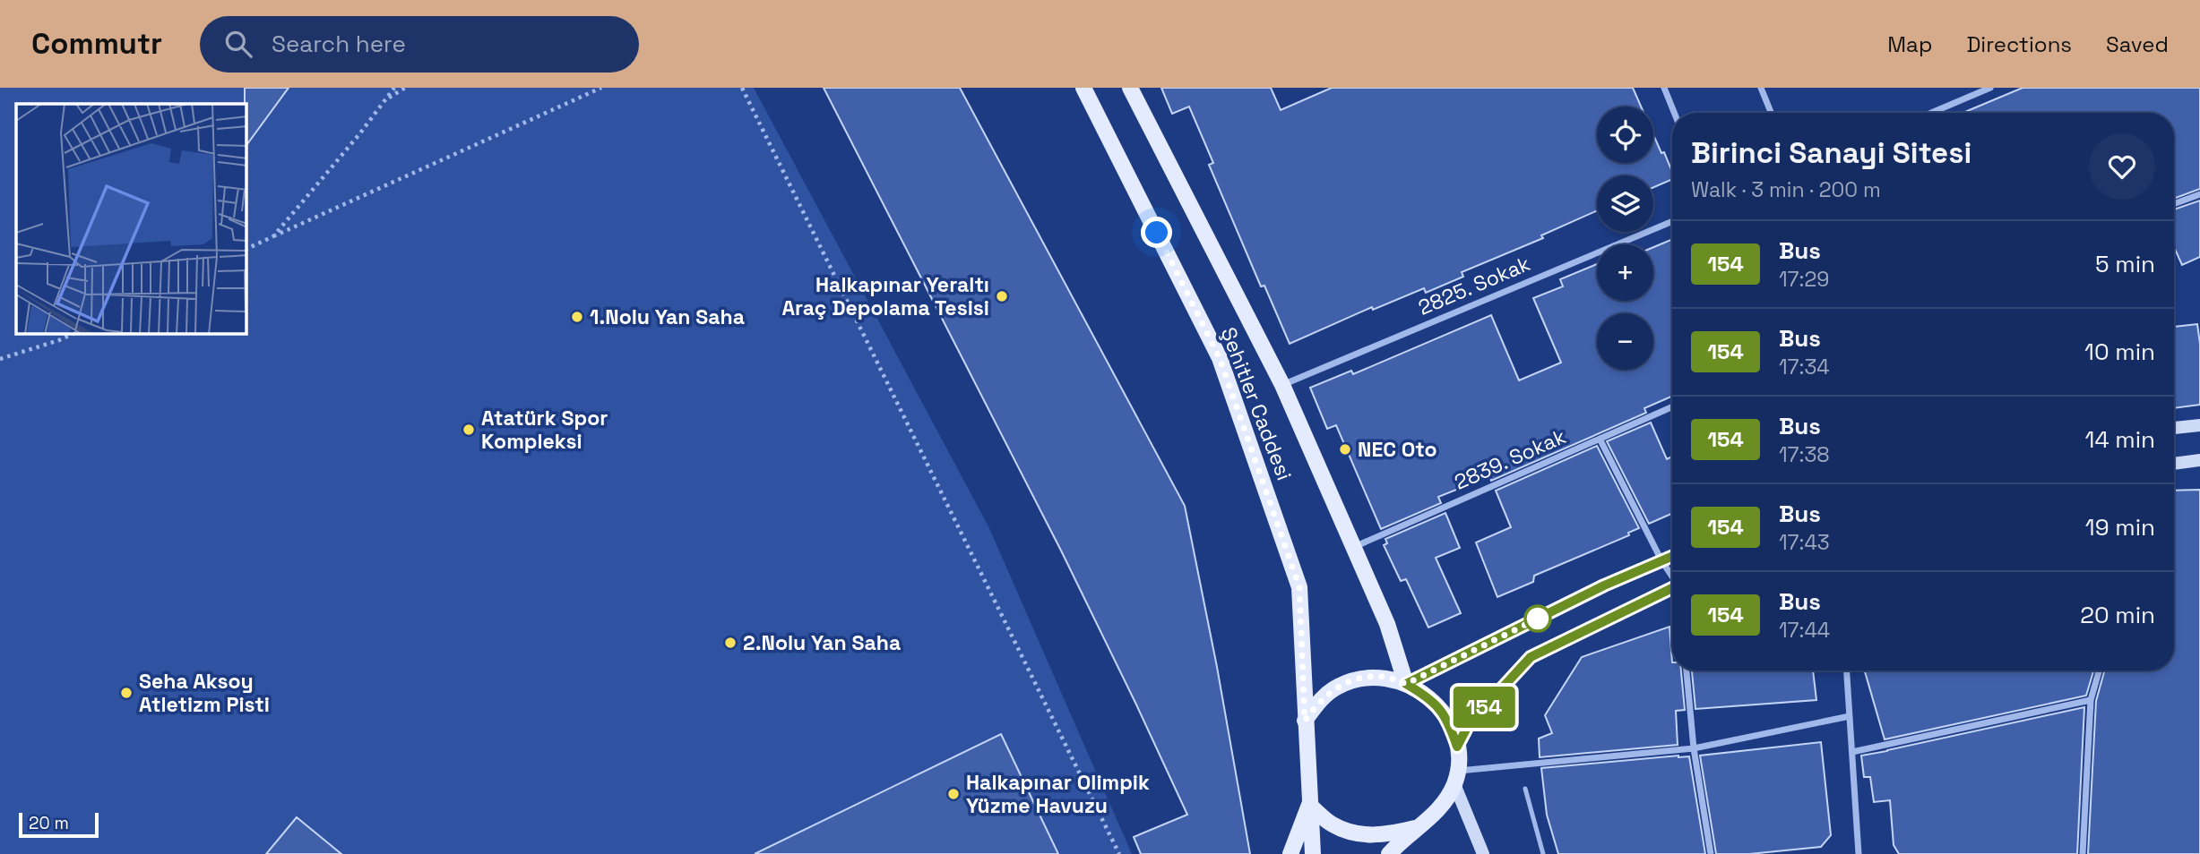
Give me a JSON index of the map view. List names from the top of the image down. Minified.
{"streets":{"main road":["Şehitler Caddesi"],"street":["2825. Sokak","2839. Sokak"]},"crossings":[["2825. Sokak","Şehitler Caddesi"],["Şehitler Caddesi","2839. Sokak"]],"places":["Halkapınar Yeraltı Araç Depolama Tesisi","1.Nolu Yan Saha","Atatürk Spor Kompleksi","NEC Oto","2.Nolu Yan Saha","Seha Aksoy Atletizm Pisti","Halkapınar Olimpik Yüzme Havuzu"],"lines":["bus line 154"],"scale_bar":"20 m","page":{"header":"Commutr","search":"Search here","nav":["Map","Directions","Saved"],"on_map":"154","map_buttons":["+","−"],"heading":["Birinci Sanayi Sitesi","Walk · 3 min · 200 m"],"list":[{"mark":"154","name":"Bus","note":"17:29","value":"5 min"},{"mark":"154","name":"Bus","note":"17:34","value":"10 min"},{"mark":"154","name":"Bus","note":"17:38","value":"14 min"},{"mark":"154","name":"Bus","note":"17:43","value":"19 min"},{"mark":"154","name":"Bus","note":"17:44","value":"20 min"}],"scale":"20 m"}}
